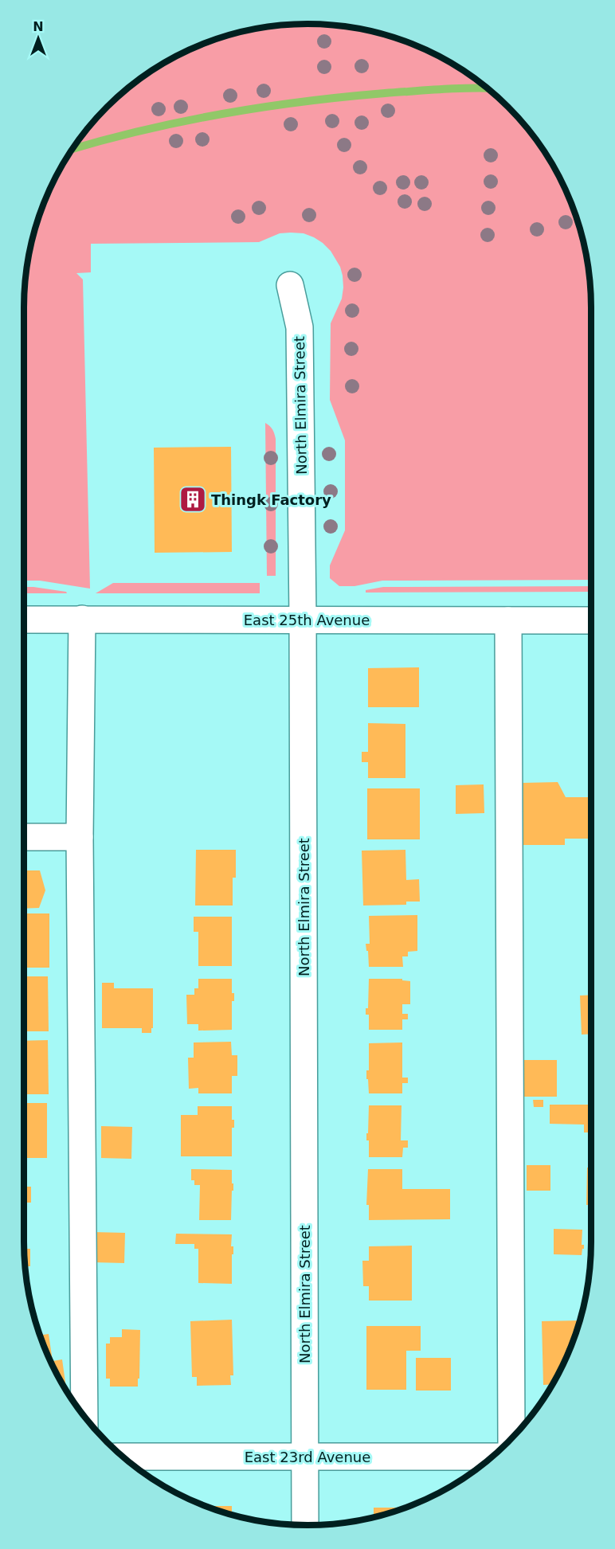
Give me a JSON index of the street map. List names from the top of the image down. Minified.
{"streets":{"street":["North Elmira Street","East 25th Avenue","East 23rd Avenue"]},"crossings":[["North Elmira Street","East 25th Avenue"],["North Elmira Street","East 23rd Avenue"]],"places":{"building":["Thingk Factory"]},"north":"top"}
